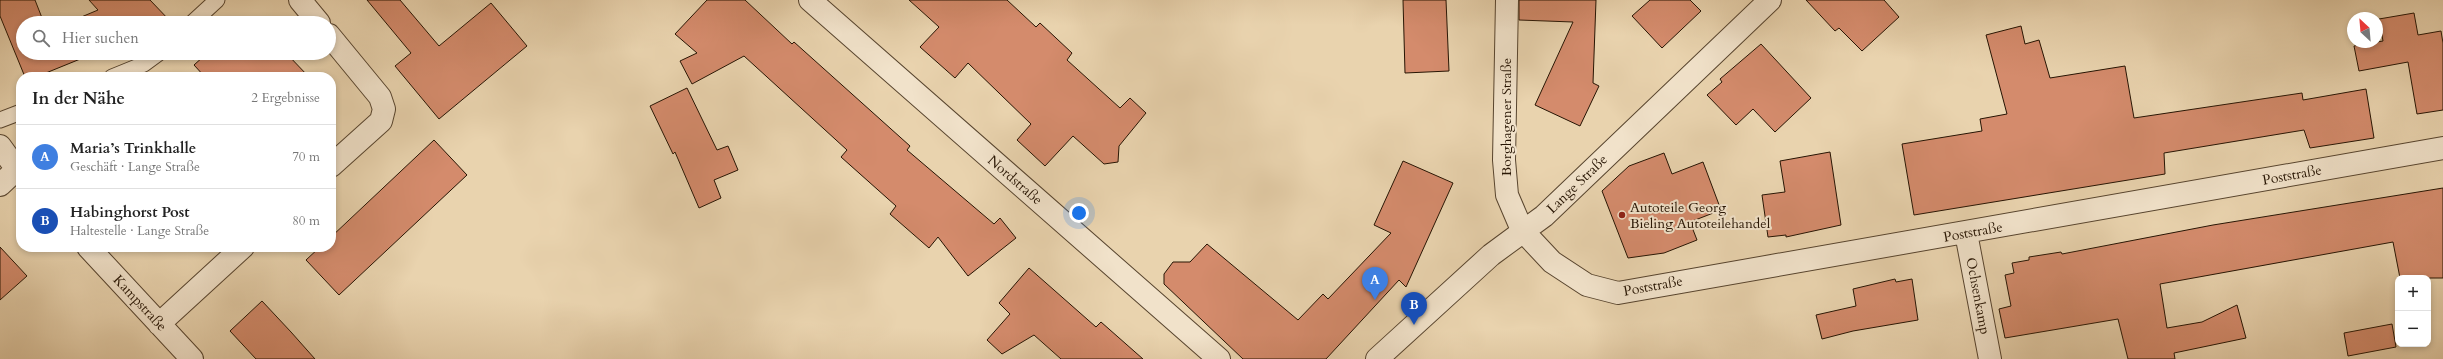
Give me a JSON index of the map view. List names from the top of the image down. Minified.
{"streets":{"street":["Borghagener Straße","Poststraße","Nordstraße","Lange Straße","Ochsenkamp","Kampstraße"]},"crossings":[["Borghagener Straße","Poststraße"],["Borghagener Straße","Lange Straße"],["Poststraße","Lange Straße"],["Poststraße","Ochsenkamp"]],"places":["Autoteile Georg Bieling Autoteilehandel"],"north":"top left","page":{"search":"Hier suchen","heading":["In der Nähe","2 Ergebnisse"],"list":[{"mark":"A","name":"Maria’s Trinkhalle","note":"Geschäft · Lange Straße","value":"70 m"},{"mark":"B","name":"Habinghorst Post","note":"Haltestelle · Lange Straße","value":"80 m"}],"pins":["A","B"],"map_buttons":["+","−"]}}
